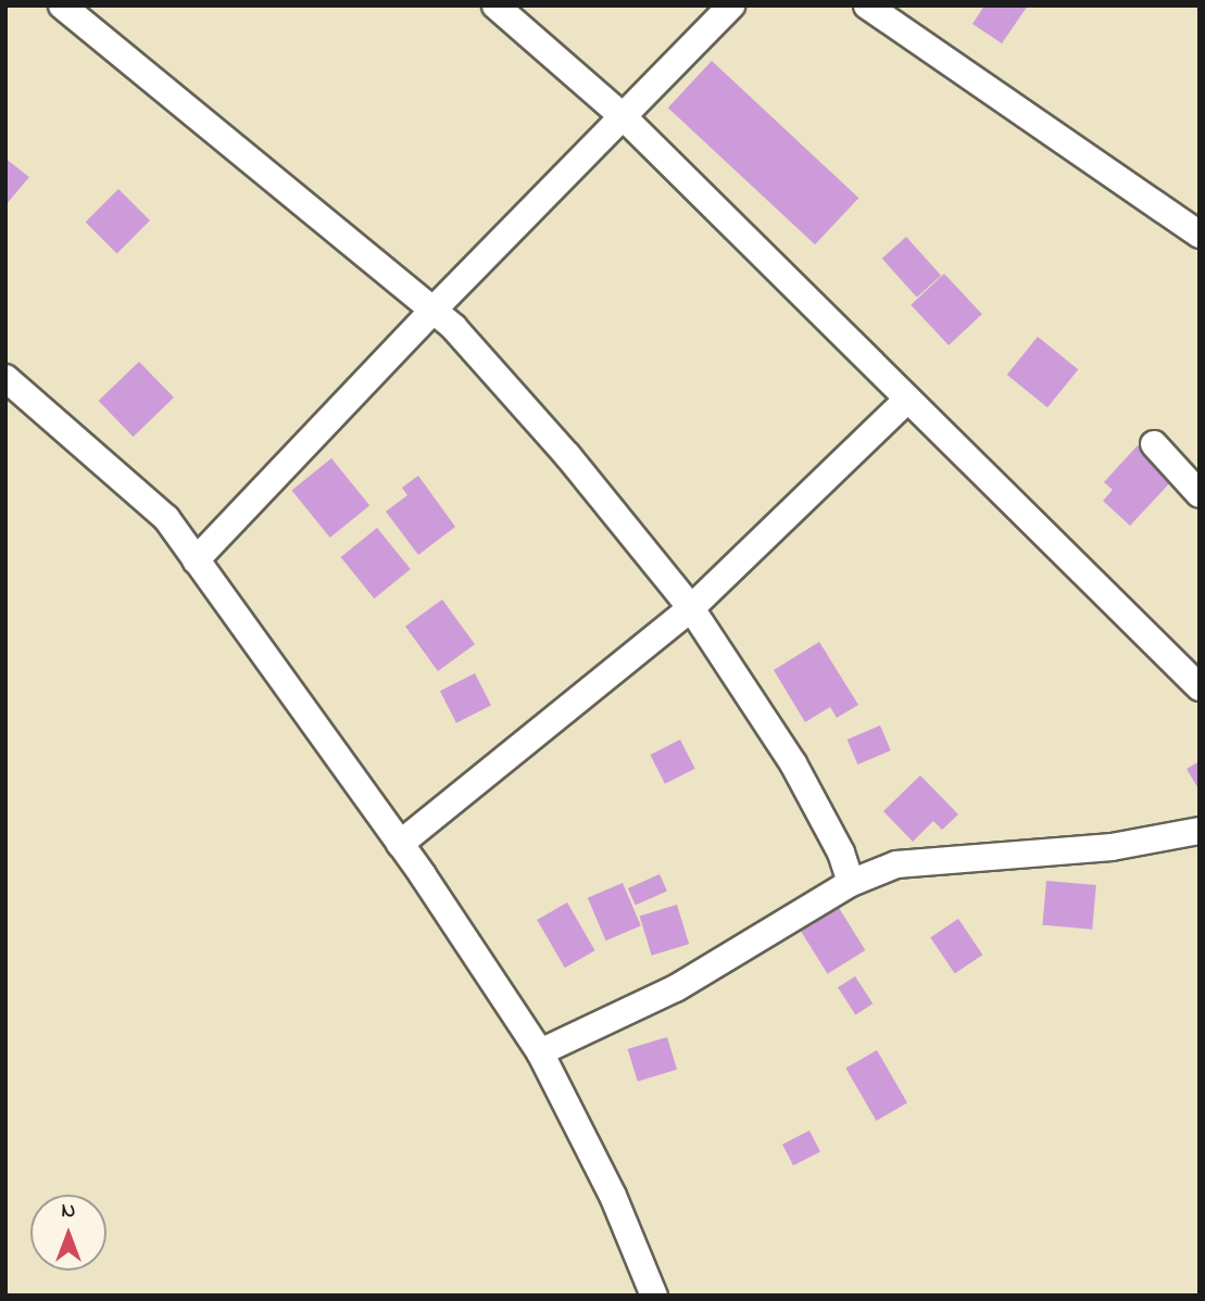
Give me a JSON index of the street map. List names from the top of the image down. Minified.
{"north":"top"}
